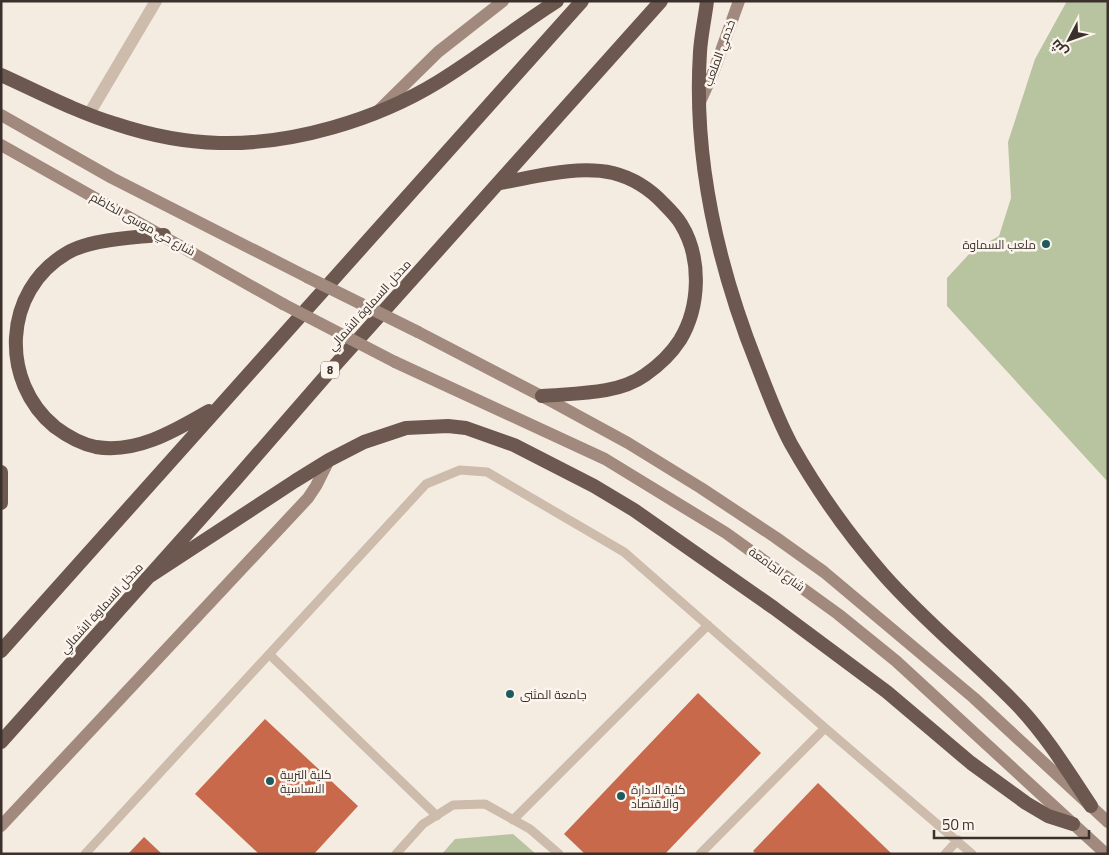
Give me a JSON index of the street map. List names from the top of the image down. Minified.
{"streets":{"highway":["مدخل السماوة الشمالي","8"],"main road":["خدمي الملعب","شارع حي موسى الكاظم","شارع الجامعة"]},"crossings":[["شارع حي موسى الكاظم","شارع الجامعة"]],"places":["ملعب السماوة","جامعة المثنى","كلية التربية الاساسية","كلية الادارة والاقتصاد"],"scale_bar":"50 m","north":"bottom left"}
